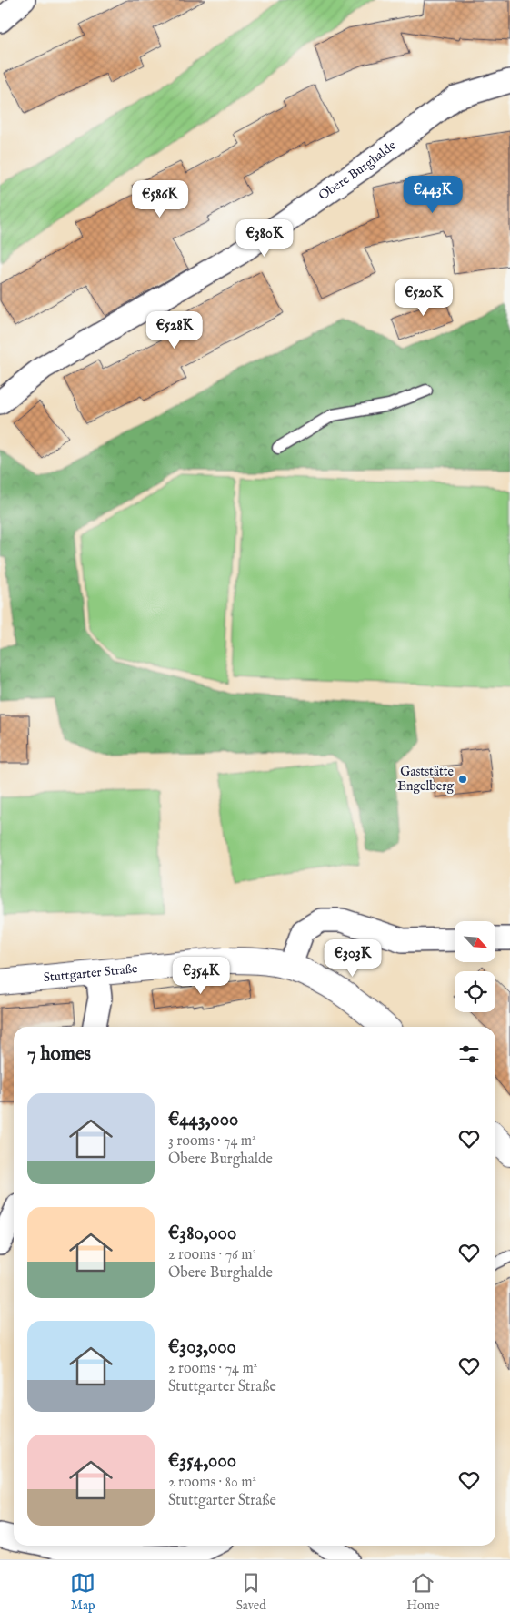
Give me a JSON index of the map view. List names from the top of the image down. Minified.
{"streets":{"main road":["Stuttgarter Straße"],"street":["Obere Burghalde"]},"places":["Gaststätte Engelberg"],"north":"bottom right","page":{"price":["€443K","€586K","€380K","€520K","€528K","€303K","€354K"],"heading":"7 homes","list":[{"name":"€443,000","note":"3 rooms · 74 m² · Obere Burghalde"},{"name":"€380,000","note":"2 rooms · 76 m² · Obere Burghalde"},{"name":"€303,000","note":"2 rooms · 74 m² · Stuttgarter Straße"},{"name":"€354,000","note":"2 rooms · 80 m² · Stuttgarter Straße"}],"tabs":["Map","Saved","Home"]}}
